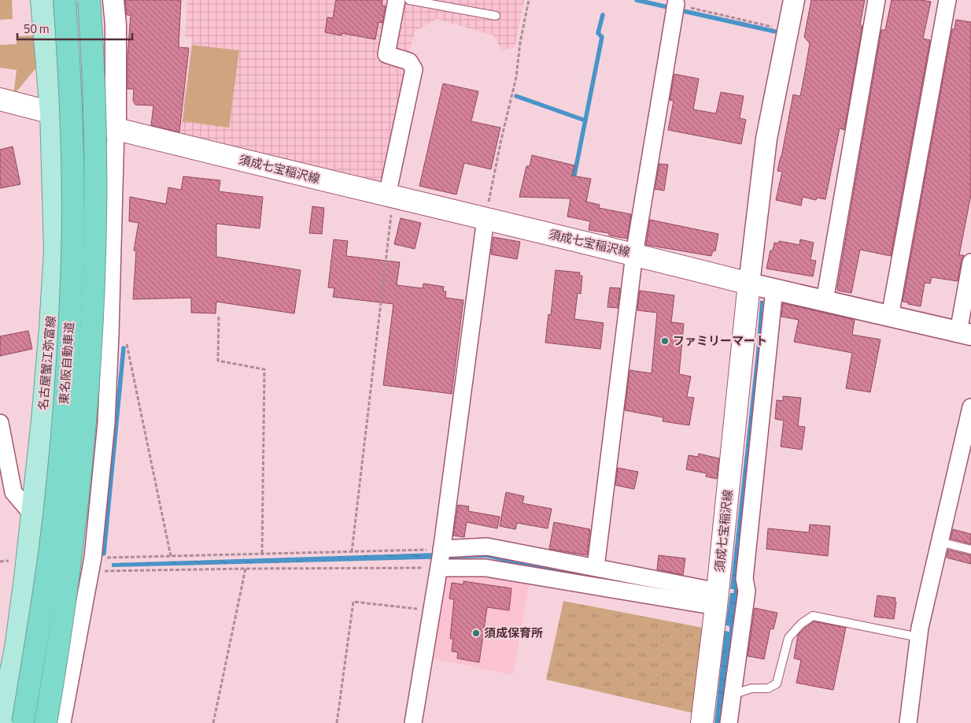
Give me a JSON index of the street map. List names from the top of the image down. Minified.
{"streets":{"highway":["東名阪自動車道"],"main road":["須成七宝稲沢線","名古屋蟹江弥富線"]},"crossings":[["須成七宝稲沢線","名古屋蟹江弥富線"]],"places":["ファミリーマート","須成保育所"],"scale_bar":"50 m"}
